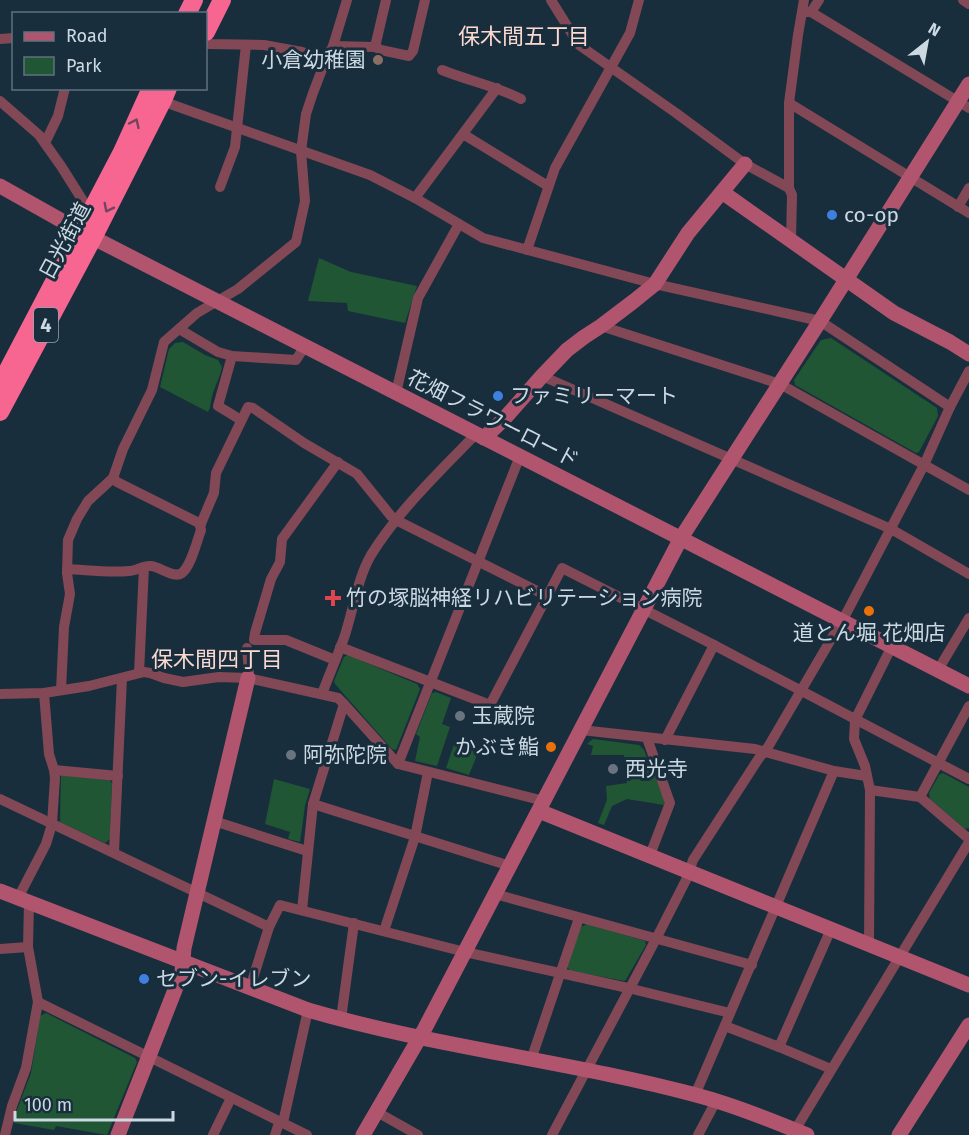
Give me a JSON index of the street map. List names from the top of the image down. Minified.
{"streets":{"highway":["日光街道","4"],"street":["花畑フラワーロード"]},"crossings":[["日光街道","花畑フラワーロード"]],"districts":["保木間五丁目","保木間四丁目"],"places":{"other":["小倉幼稚園","co-op","ファミリーマート","道とん堀 花畑店","玉蔵院","かぶき鮨","阿弥陀院","西光寺","セブン-イレブン"],"health":["竹の塚脳神経リハビリテーション病院"]},"legend":["Road","Park"],"scale_bar":"100 m","north":"top right"}
